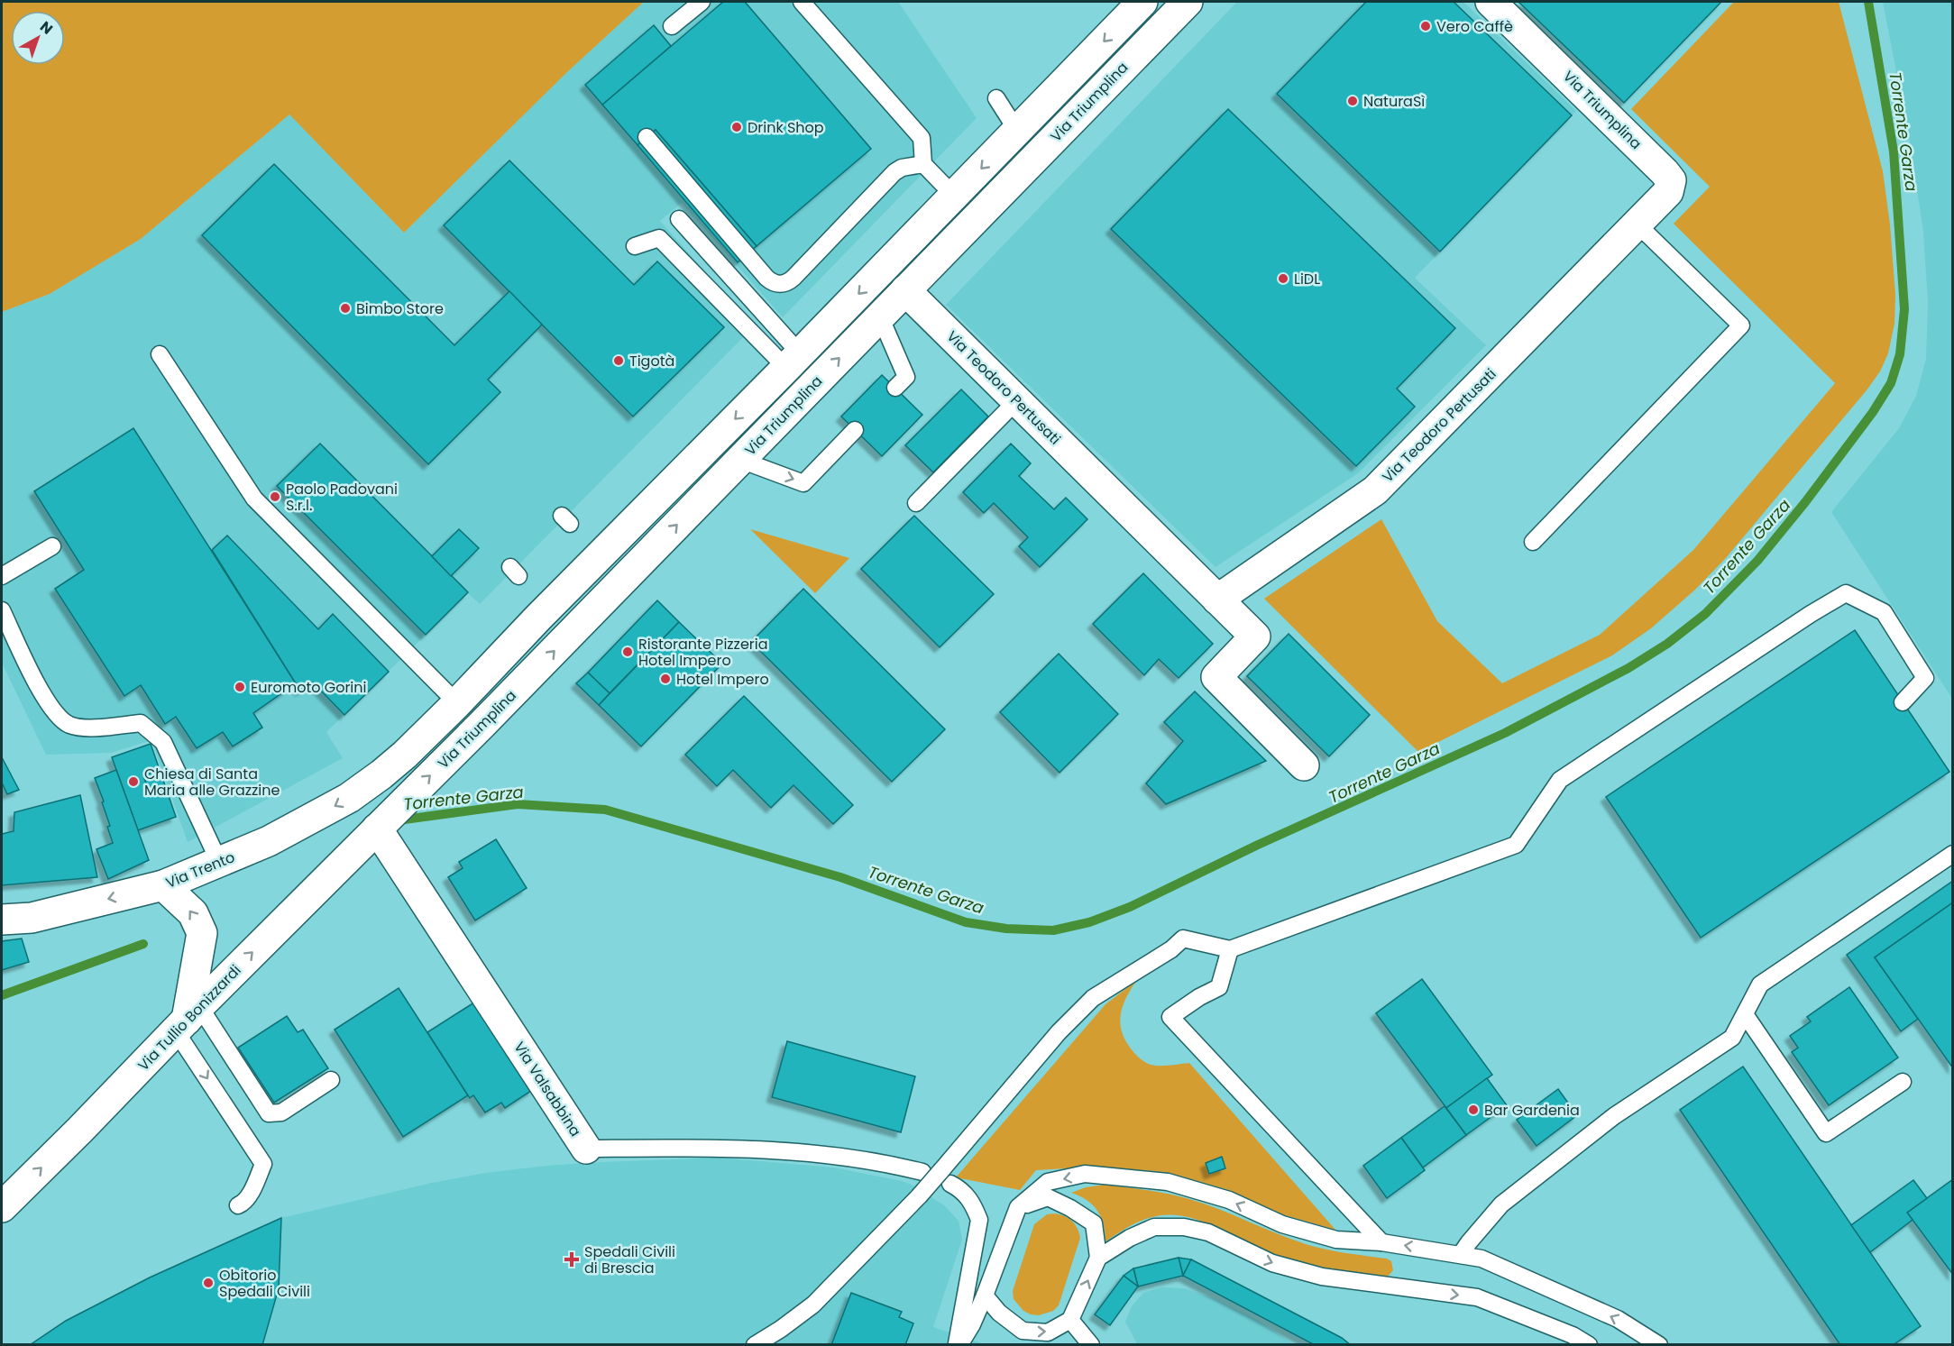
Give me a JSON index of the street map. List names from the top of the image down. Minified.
{"streets":{"main road":["Via Triumplina","Via Teodoro Pertusati","Via Trento","Via Tullio Bonizzardi","Via Valsabbina"]},"crossings":[["Via Triumplina","Via Teodoro Pertusati"],["Via Triumplina","Via Tullio Bonizzardi"],["Via Triumplina","Via Valsabbina"],["Via Tullio Bonizzardi","Via Valsabbina"]],"one_way":["Via Trento","Via Tullio Bonizzardi"],"water":["Torrente Garza"],"places":{"other":["Vero Caffè","NaturaSì","Drink Shop","LiDL","Bimbo Store","Tigotà","Paolo Padovani S.r.l.","Ristorante Pizzeria Hotel Impero","Hotel Impero","Euromoto Gorini","Chiesa di Santa Maria alle Grazzine","Bar Gardenia","Obitorio Spedali Civili"],"health":["Spedali Civili di Brescia"]},"north":"top right"}
